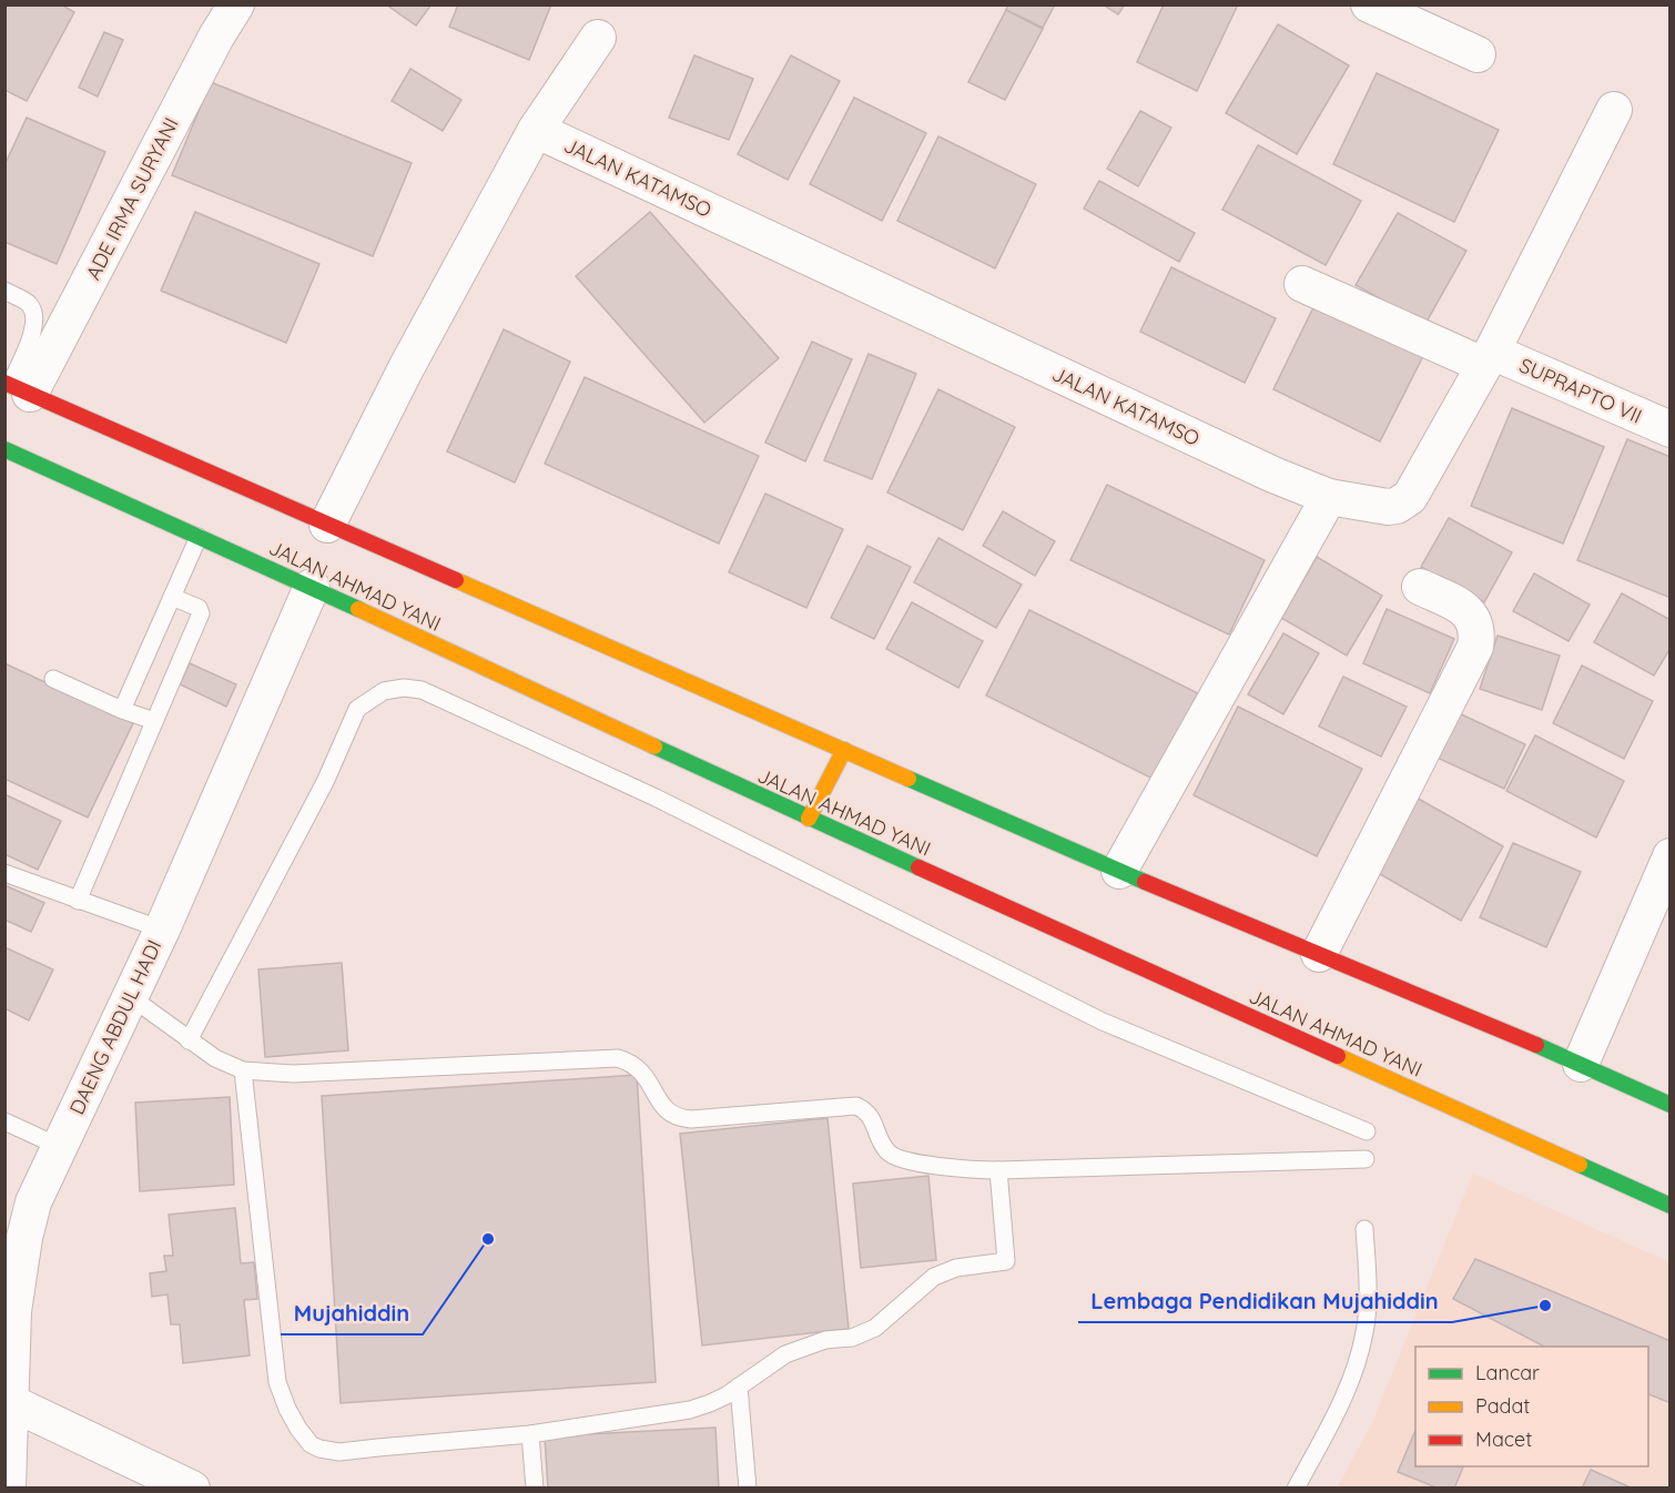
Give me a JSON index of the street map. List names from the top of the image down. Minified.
{"streets":{"main road":["JALAN AHMAD YANI"],"street":["JALAN KATAMSO","ADE IRMA SURYANI","SUPRAPTO VII","DAENG ABDUL HADI"]},"crossings":[["JALAN KATAMSO","SUPRAPTO VII"],["JALAN AHMAD YANI","DAENG ABDUL HADI"]],"places":["Mujahiddin","Lembaga Pendidikan Mujahiddin"],"legend":["Lancar","Padat","Macet"]}
